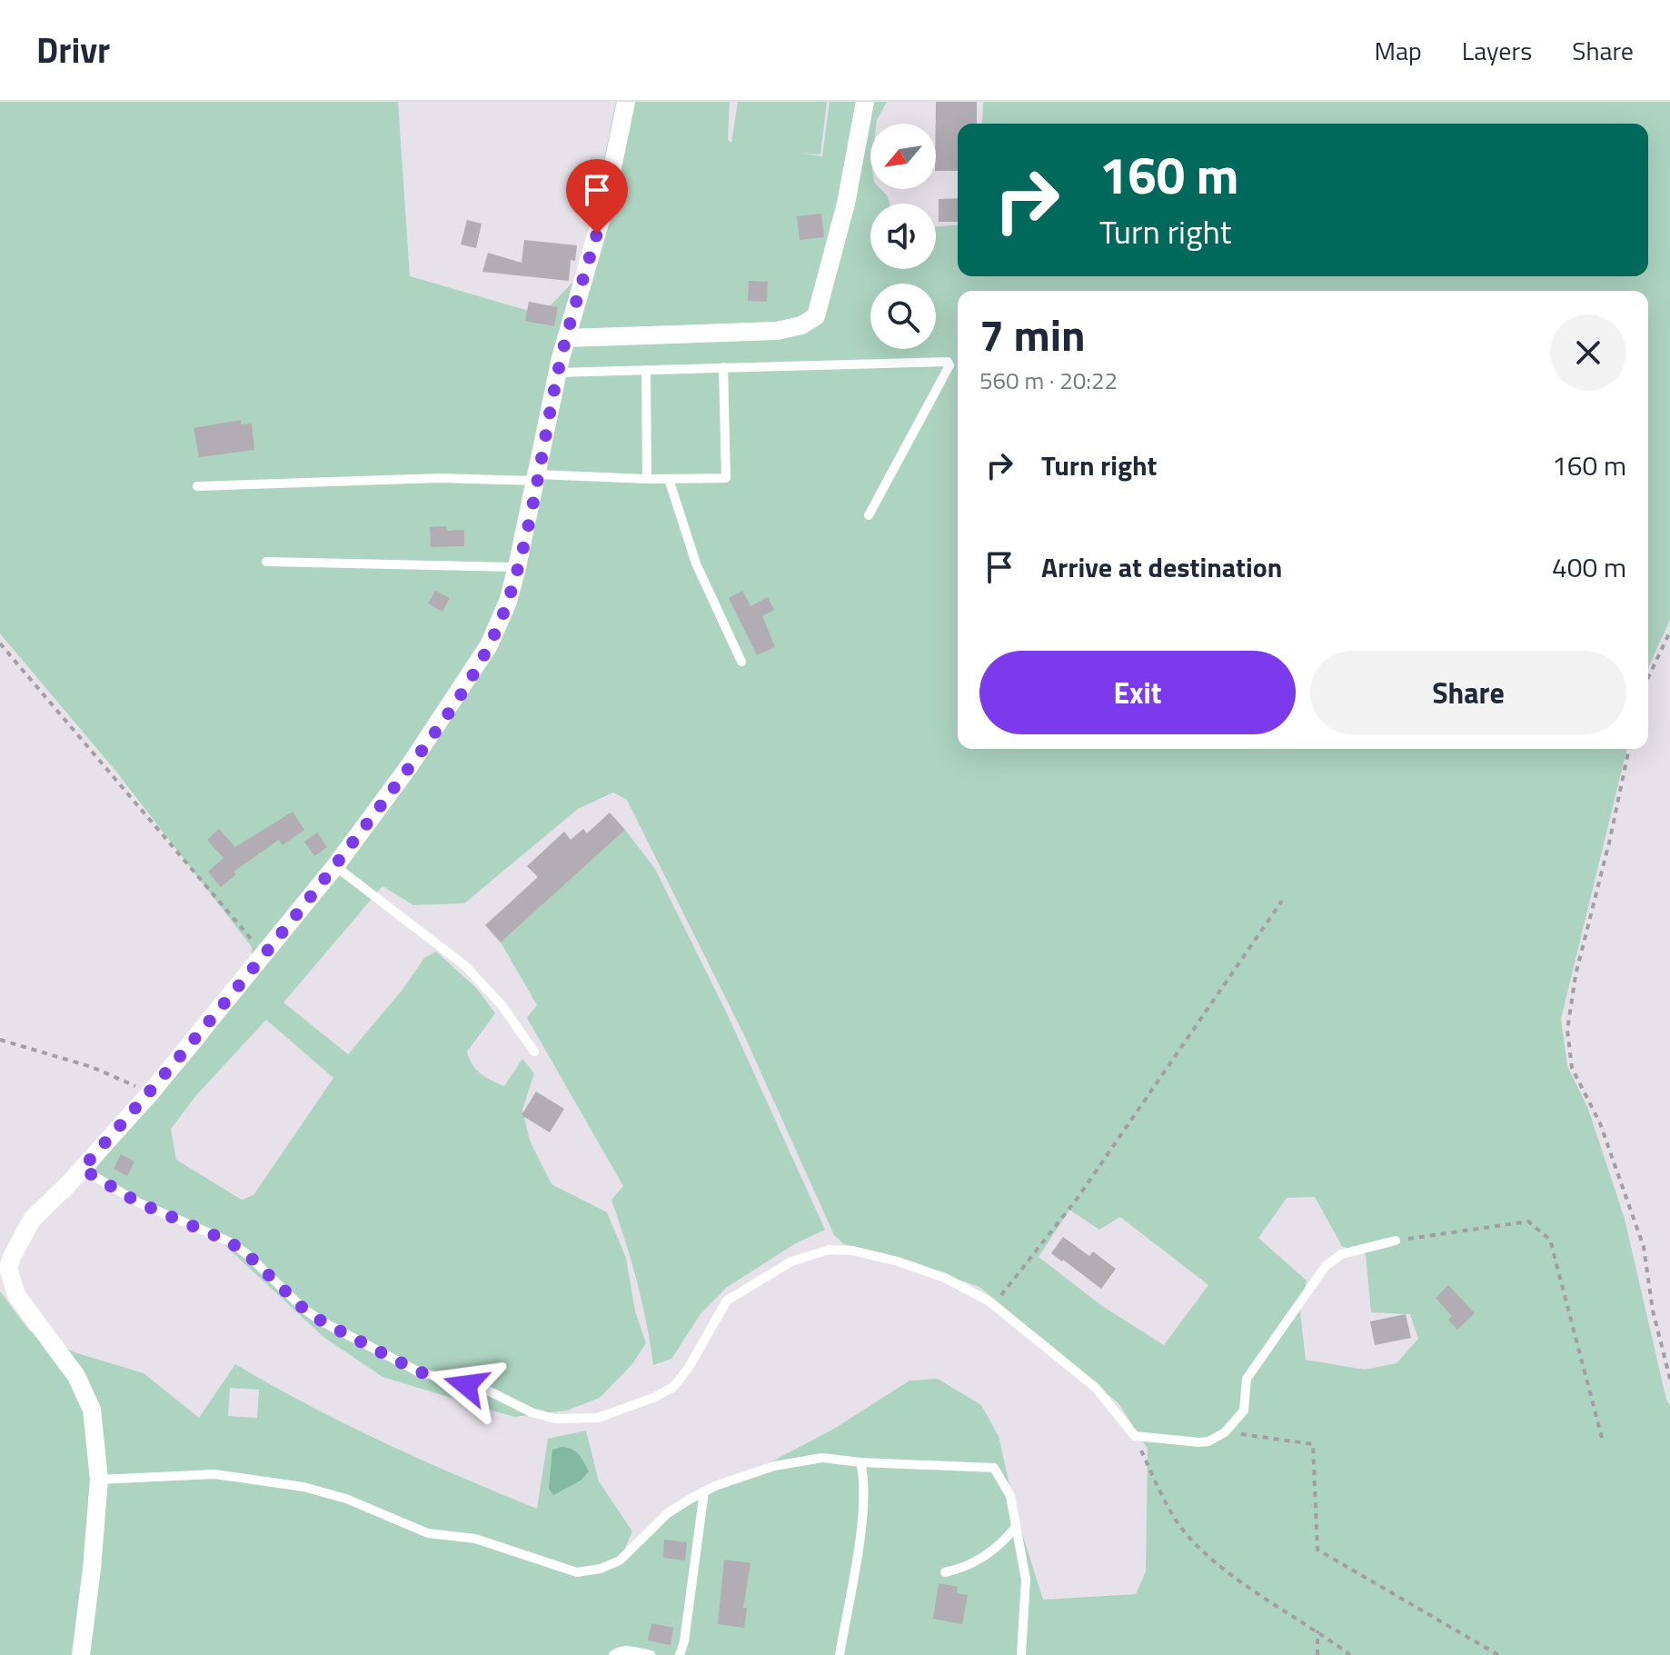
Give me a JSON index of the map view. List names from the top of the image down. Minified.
{"north":"bottom left","page":{"header":"Drivr","nav":["Map","Layers","Share"],"turn":["160 m","Turn right"],"heading":["7 min","560 m · 20:22"],"list":[{"name":"Turn right","value":"160 m"},{"name":"Arrive at destination","value":"400 m"}],"buttons":["Exit","Share"]}}
